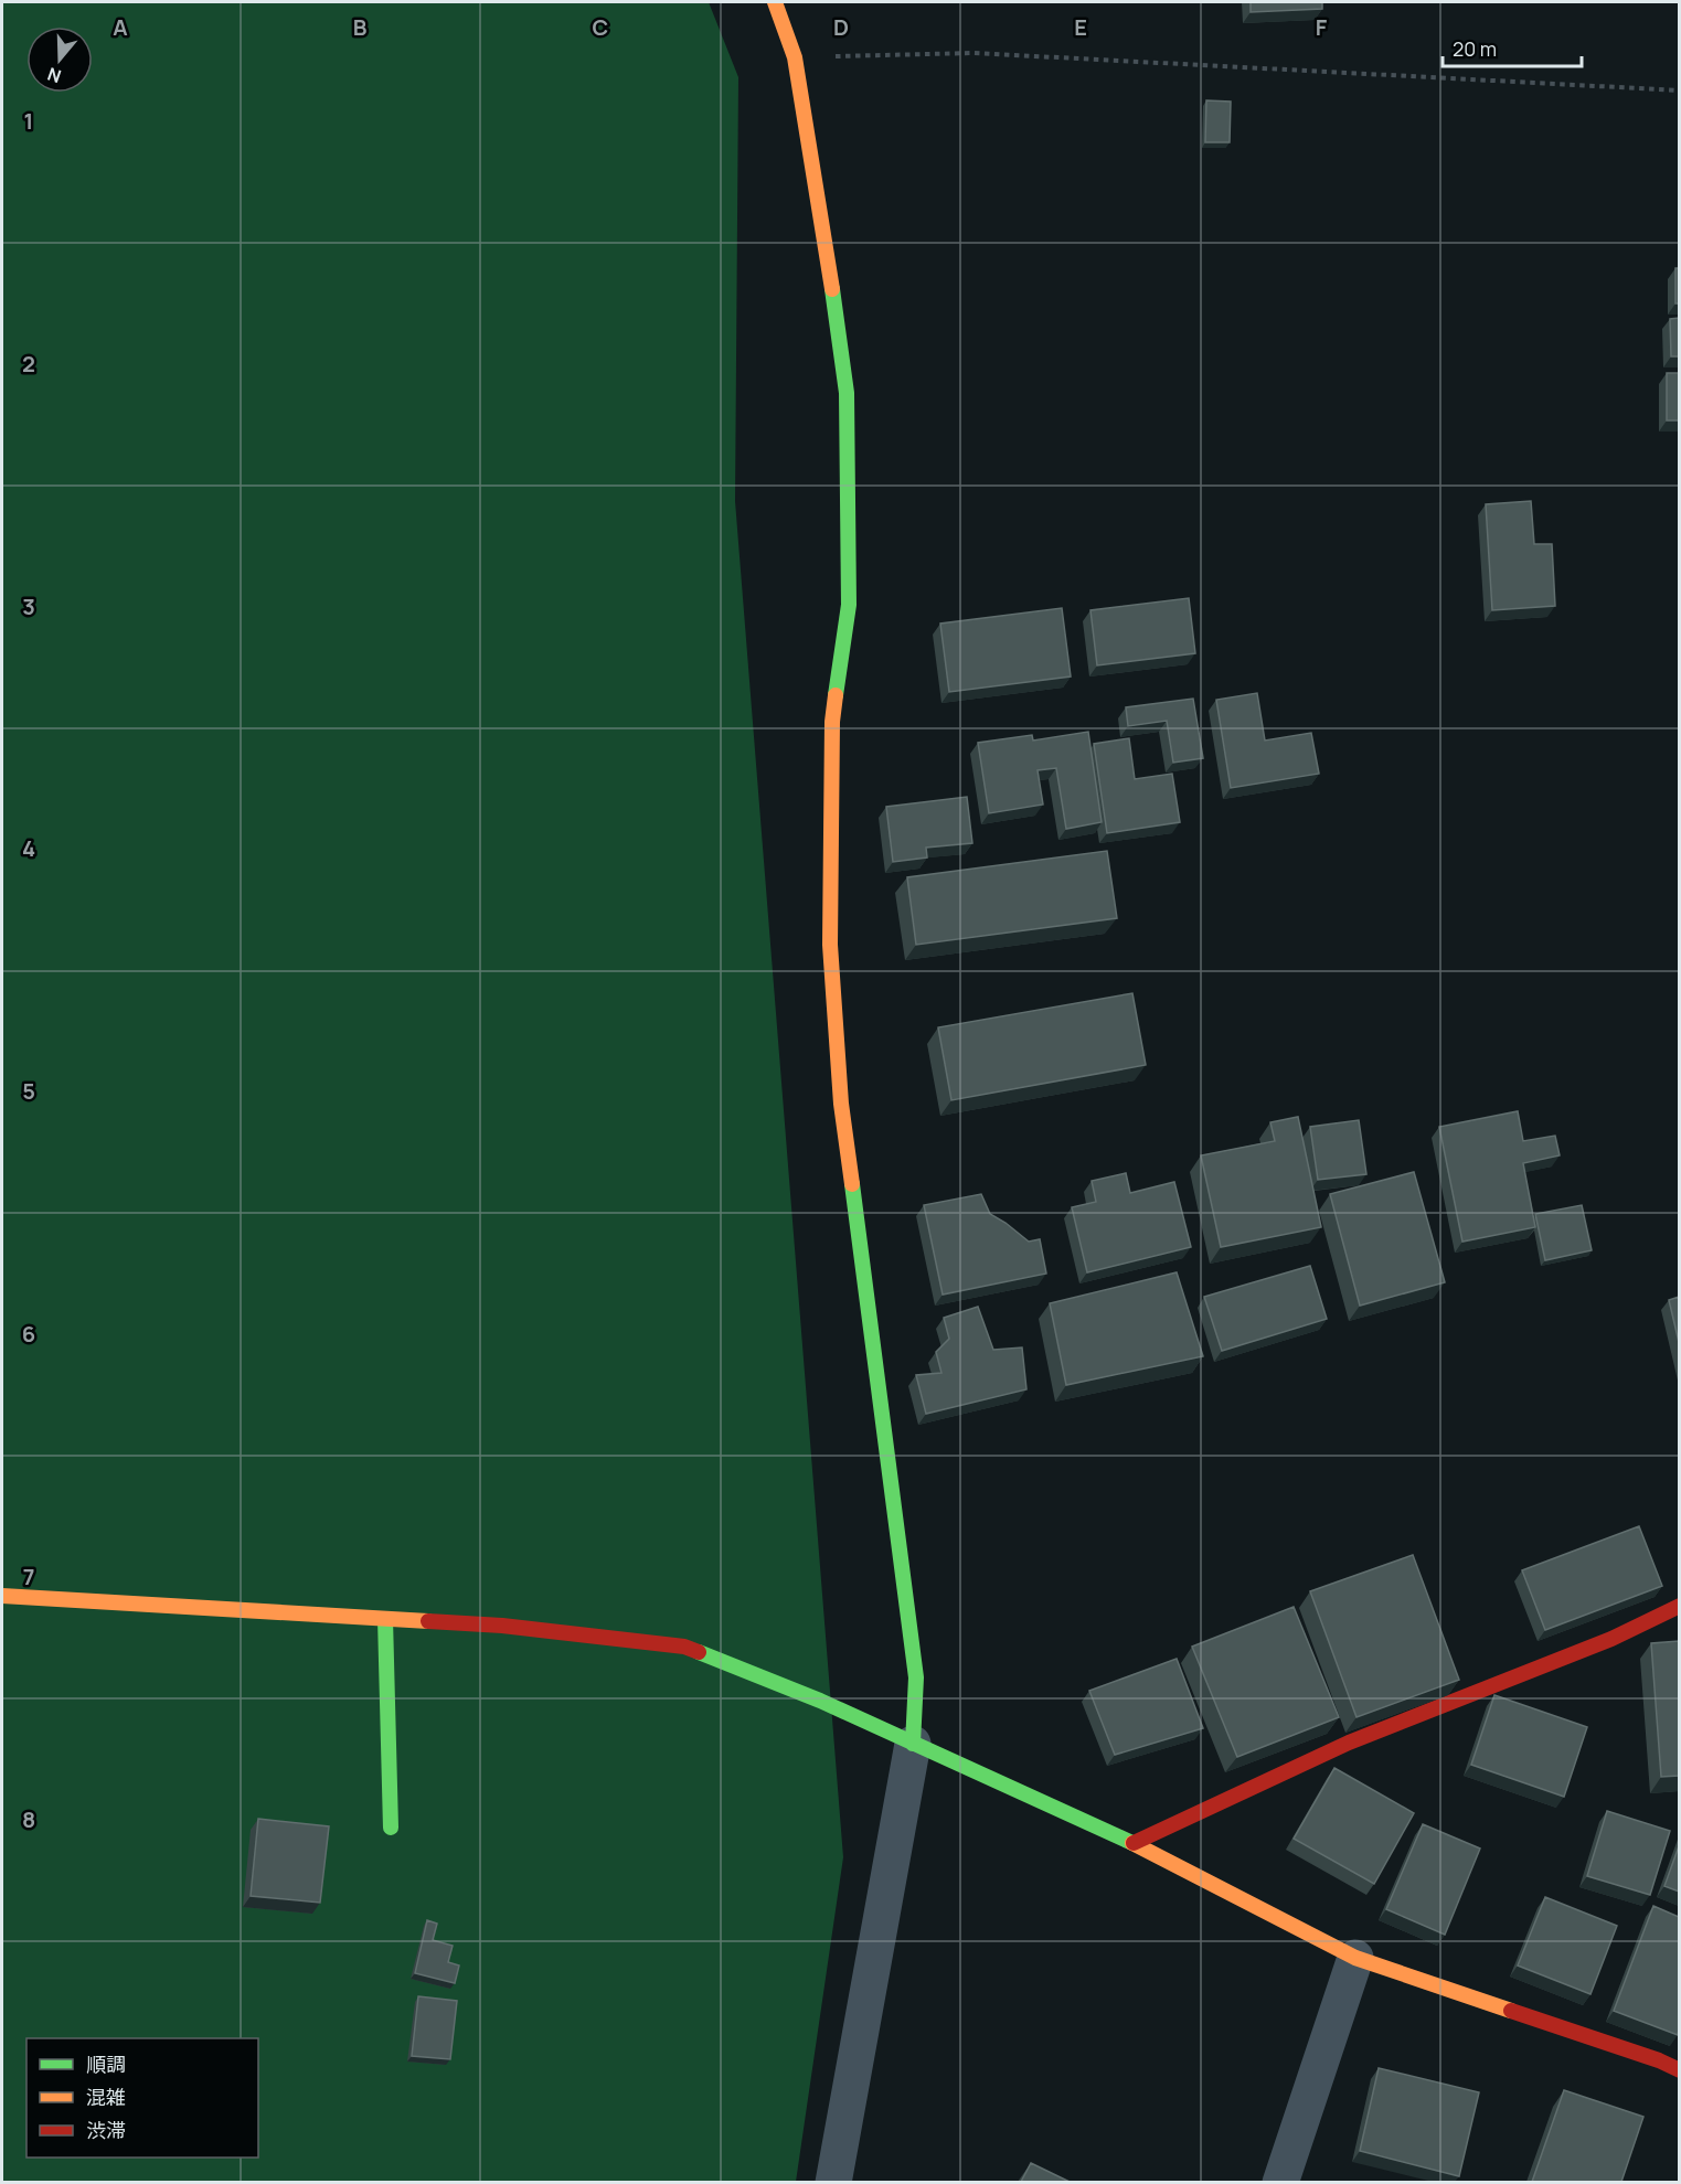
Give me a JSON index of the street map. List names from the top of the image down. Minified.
{"legend":["順調","混雑","渋滞"],"scale_bar":"20 m","north":"bottom","grid":{"columns":["A","B","C","D","E","F"],"rows":["1","2","3","4","5","6","7","8"]}}
